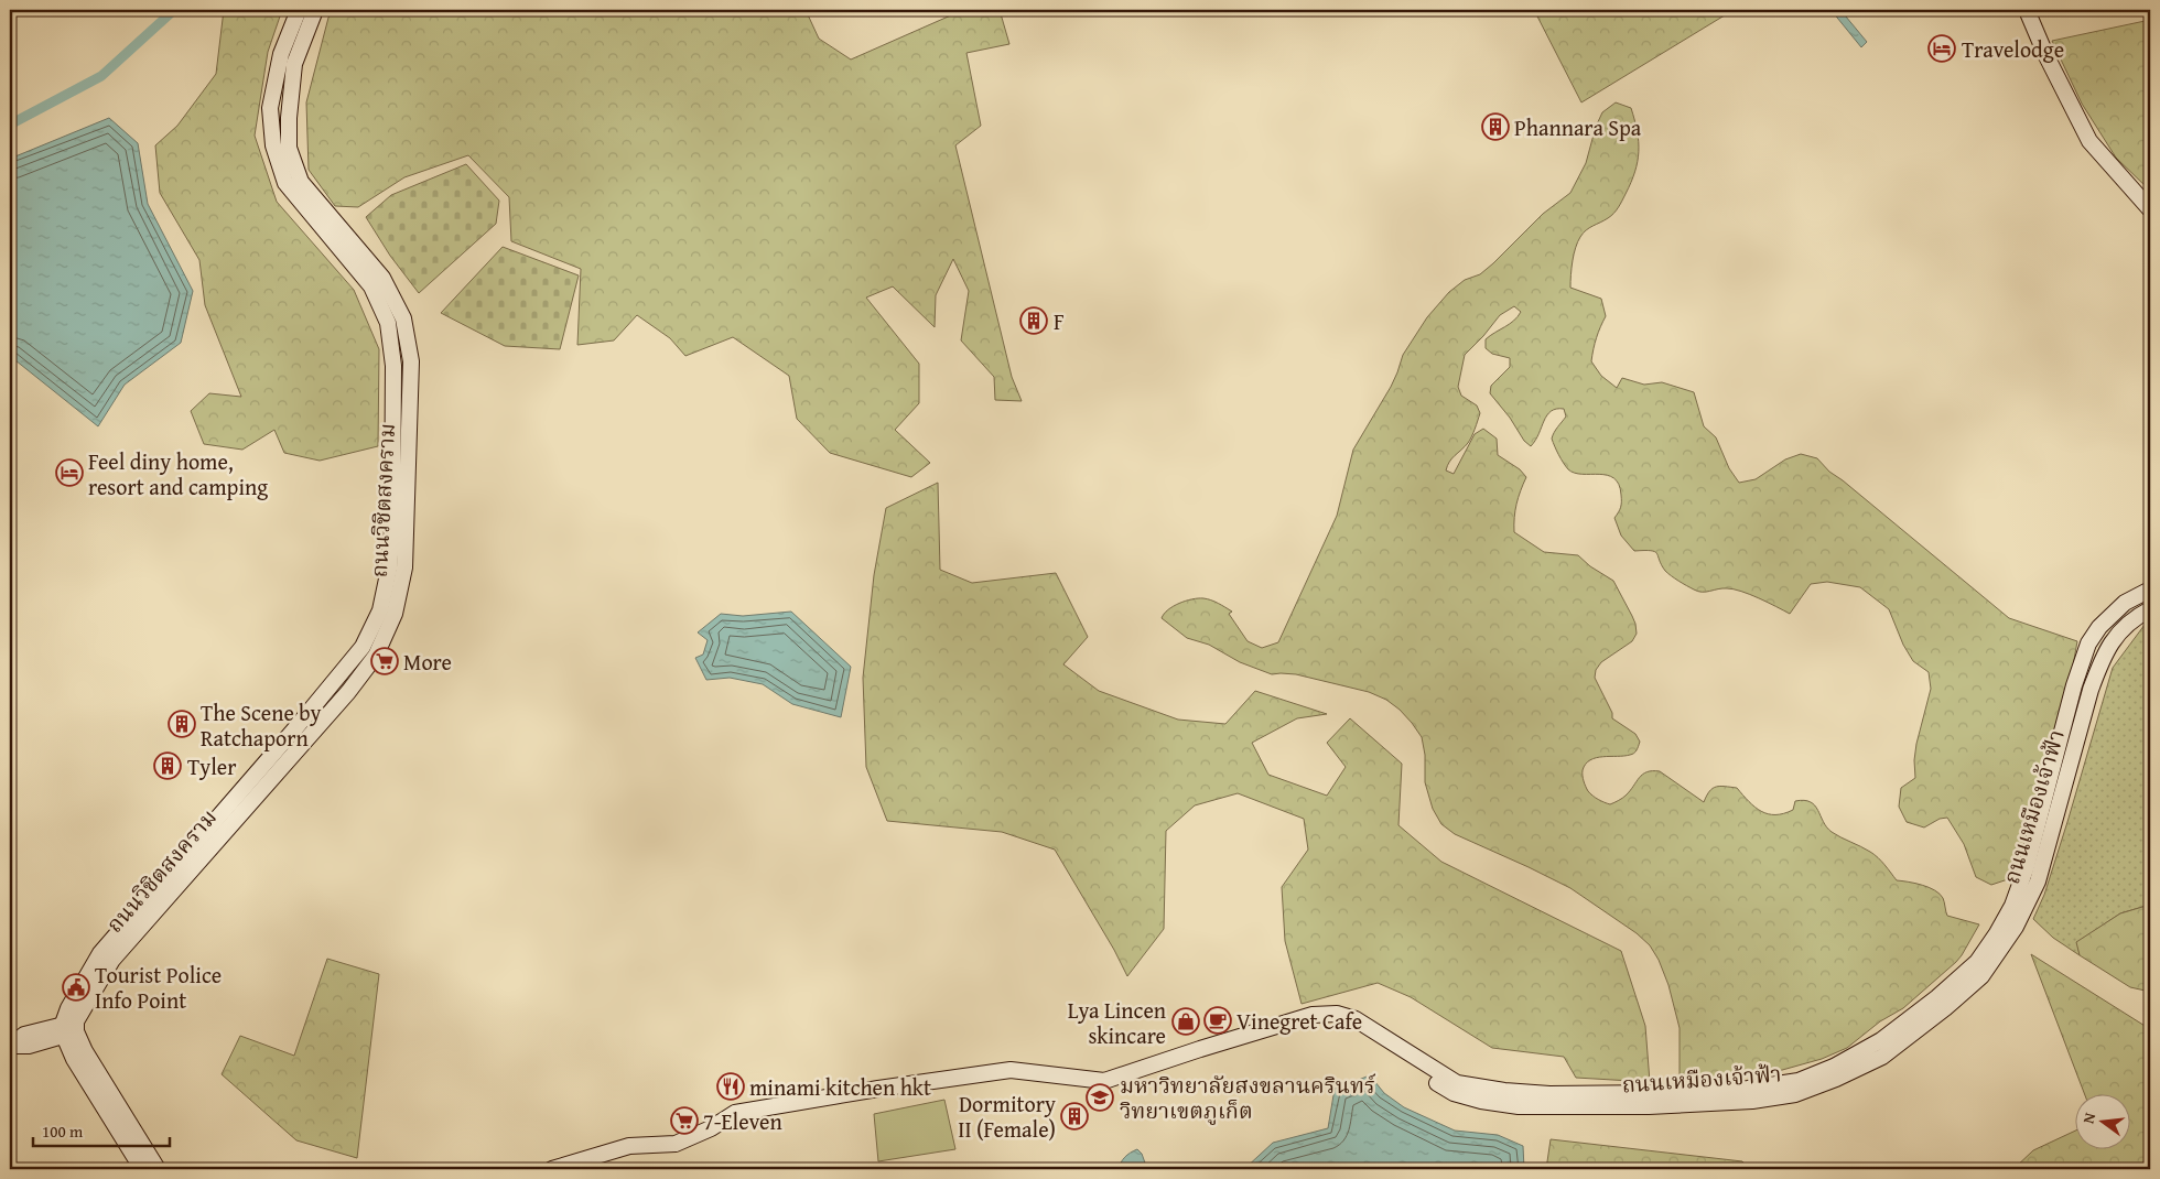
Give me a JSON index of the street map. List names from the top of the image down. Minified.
{"streets":{"street":["ถนนวิชิตสงคราม","ถนนเหมืองเจ้าฟ้า"]},"places":{"hotel":["Travelodge","Feel diny home, resort and camping"],"building":["Phannara Spa","F","The Scene by Ratchaporn","Tyler","Dormitory II (Female)"],"supermarket":["More","7-Eleven"],"public building":["Tourist Police Info Point"],"cafe":["Vinegret Cafe"],"shop":["Lya Lincen skincare"],"restaurant":["minami kitchen hkt"],"school or university":["มหาวิทยาลัยสงขลานครินทร์ วิทยาเขตภูเก็ต"]},"scale_bar":"100 m","north":"left"}
